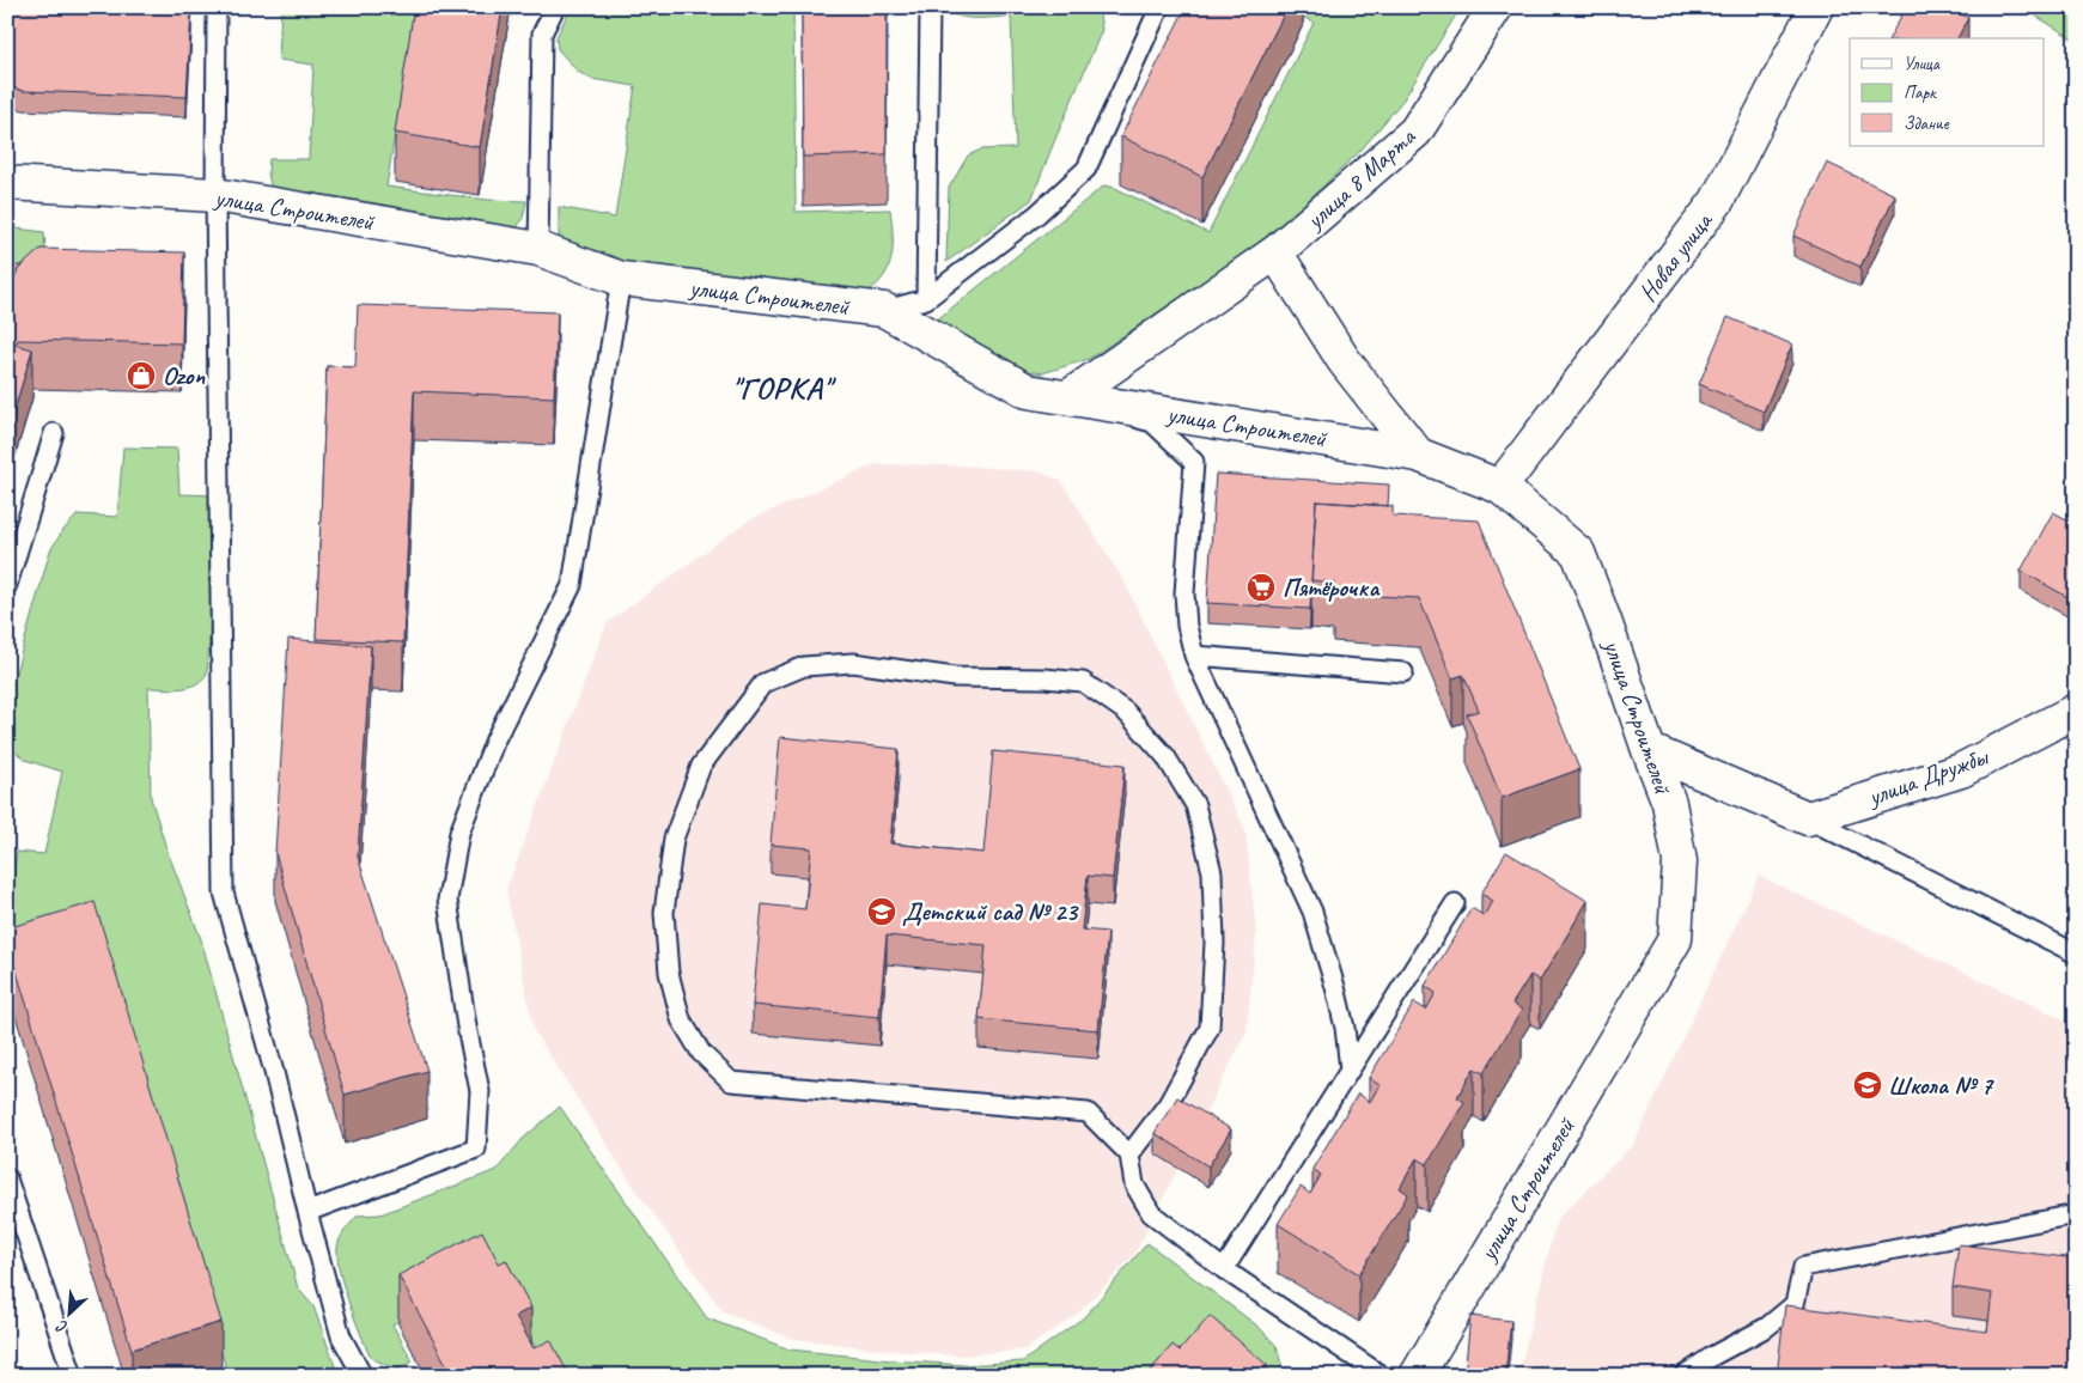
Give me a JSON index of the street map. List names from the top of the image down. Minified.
{"streets":{"street":["улица 8 Марта","улица Строителей","Новая улица","улица Дружбы"]},"crossings":[["улица 8 Марта","улица Строителей"],["улица Строителей","Новая улица"]],"districts":["\"ГОРКА\""],"places":{"shop":["Ozon"],"supermarket":["Пятёрочка"],"school or university":["Детский сад № 23","Школа № 7"]},"legend":["Улица","Парк","Здание"],"north":"bottom left"}
